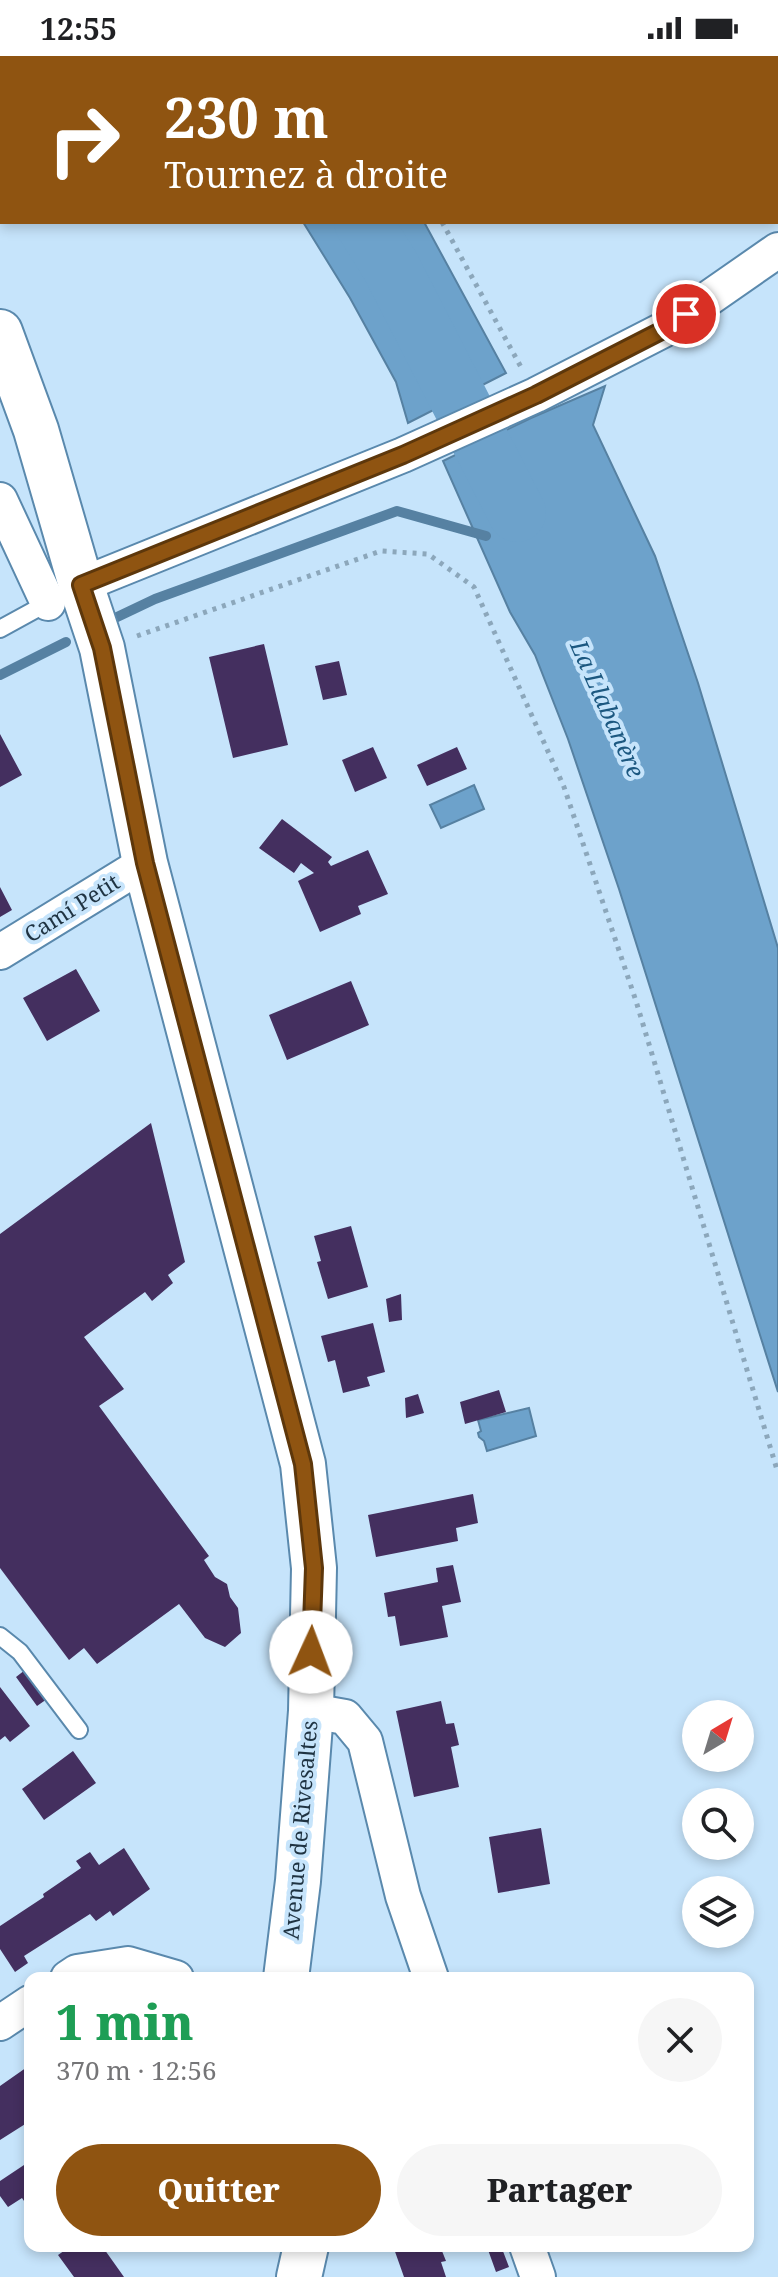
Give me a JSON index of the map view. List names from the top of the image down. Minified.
{"streets":{"main road":["Avenue de Rivesaltes"],"street":["Camí Petit"]},"crossings":[["Camí Petit","Avenue de Rivesaltes"]],"water":["La Llabanère"],"north":"top right","page":{"status":"12:55","turn":["230 m","Tournez à droite"],"heading":["1 min","370 m · 12:56"],"buttons":["Quitter","Partager"]}}
